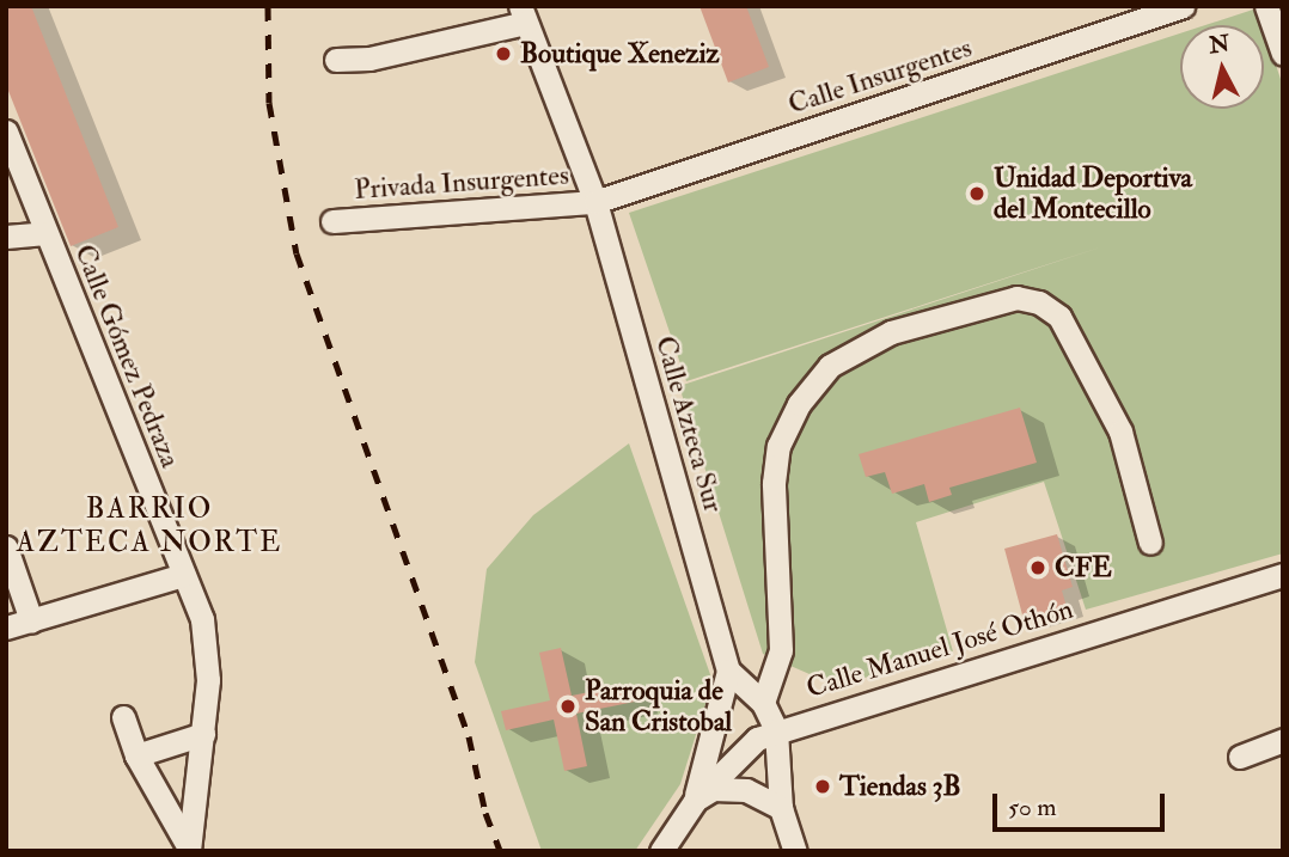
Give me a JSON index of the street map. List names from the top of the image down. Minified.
{"streets":{"street":["Calle Insurgentes","Privada Insurgentes","Calle Gómez Pedraza","Calle Azteca Sur","Calle Manuel José Othón"]},"crossings":[["Calle Insurgentes","Privada Insurgentes"],["Calle Insurgentes","Calle Azteca Sur"],["Privada Insurgentes","Calle Azteca Sur"]],"districts":["BARRIO AZTECA NORTE"],"places":["Boutique Xeneziz","Unidad Deportiva del Montecillo","CFE","Parroquia de San Cristobal","Tiendas 3B"],"scale_bar":"50 m","north":"top"}
